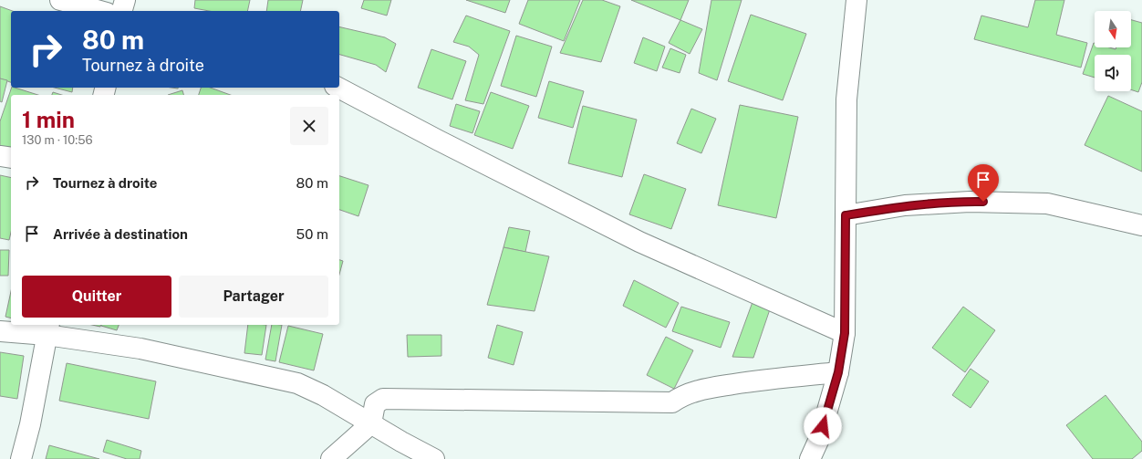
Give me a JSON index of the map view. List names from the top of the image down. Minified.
{"north":"bottom","page":{"turn":["80 m","Tournez à droite"],"heading":["1 min","130 m · 10:56"],"list":[{"name":"Tournez à droite","value":"80 m"},{"name":"Arrivée à destination","value":"50 m"}],"buttons":["Quitter","Partager"]}}
